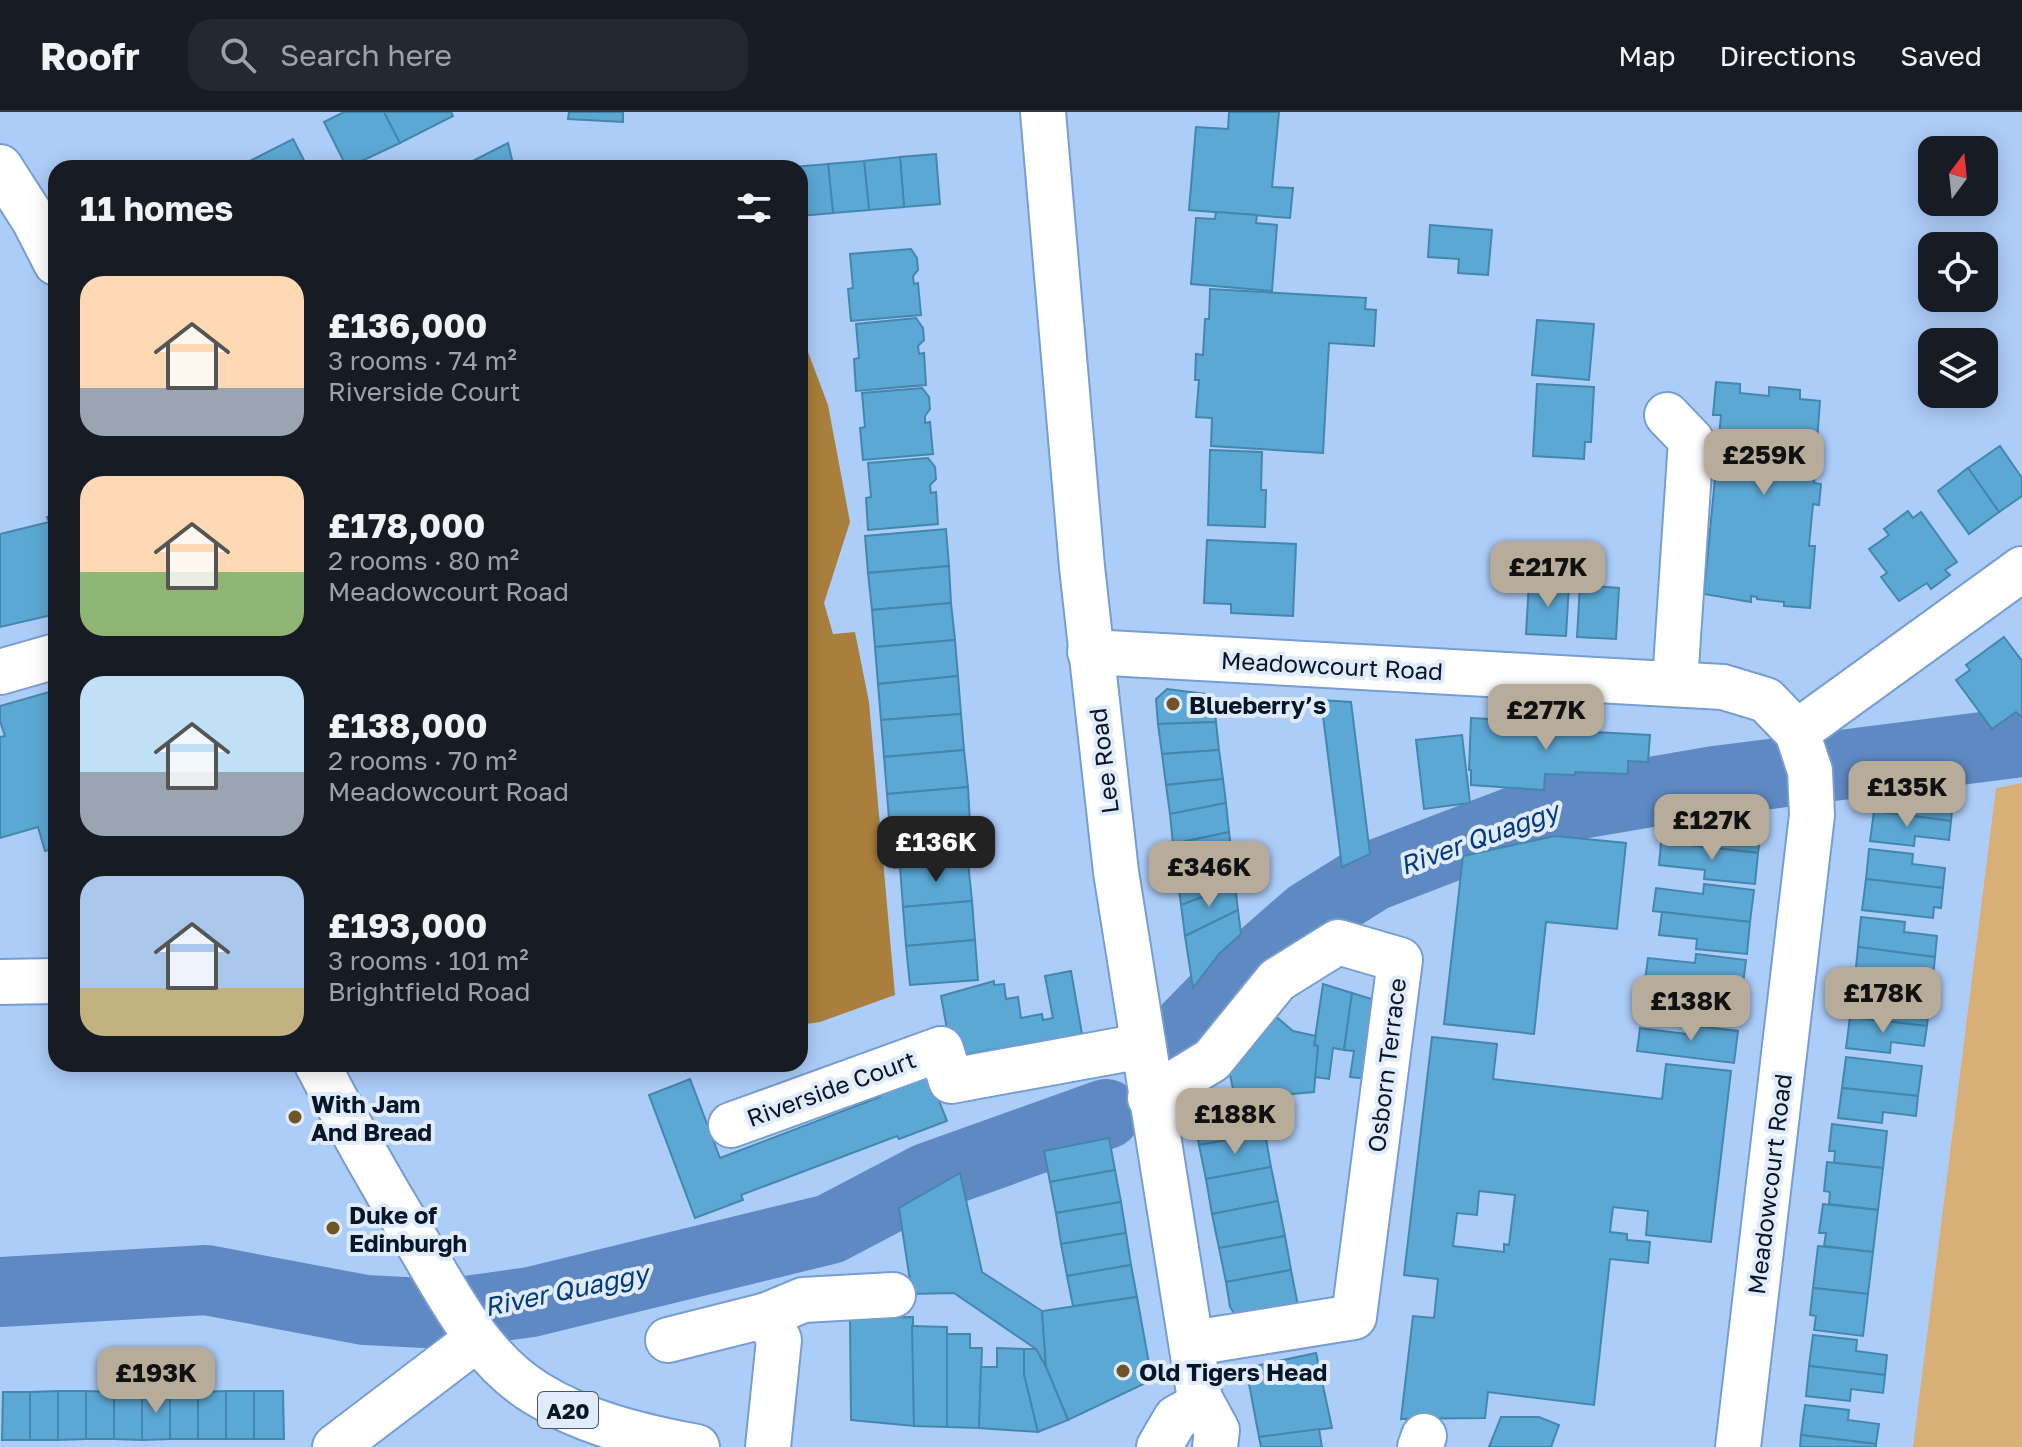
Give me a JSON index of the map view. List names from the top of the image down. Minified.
{"streets":{"main road":["Meadowcourt Road","Lee Road","Osborn Terrace","Riverside Court","A20"]},"crossings":[["Meadowcourt Road","Lee Road"],["Lee Road","Osborn Terrace"],["Lee Road","Riverside Court"]],"water":["River Quaggy"],"places":["Blueberry’s","With Jam And Bread","Duke of Edinburgh","Old Tigers Head"],"north":"top","page":{"header":"Roofr","search":"Search here","nav":["Map","Directions","Saved"],"heading":"11 homes","list":[{"name":"£136,000","note":"3 rooms · 74 m² · Riverside Court"},{"name":"£178,000","note":"2 rooms · 80 m² · Meadowcourt Road"},{"name":"£138,000","note":"2 rooms · 70 m² · Meadowcourt Road"},{"name":"£193,000","note":"3 rooms · 101 m² · Brightfield Road"}],"price":["£259K","£217K","£277K","£135K","£127K","£136K","£346K","£178K","£138K","£188K","£193K"]}}
